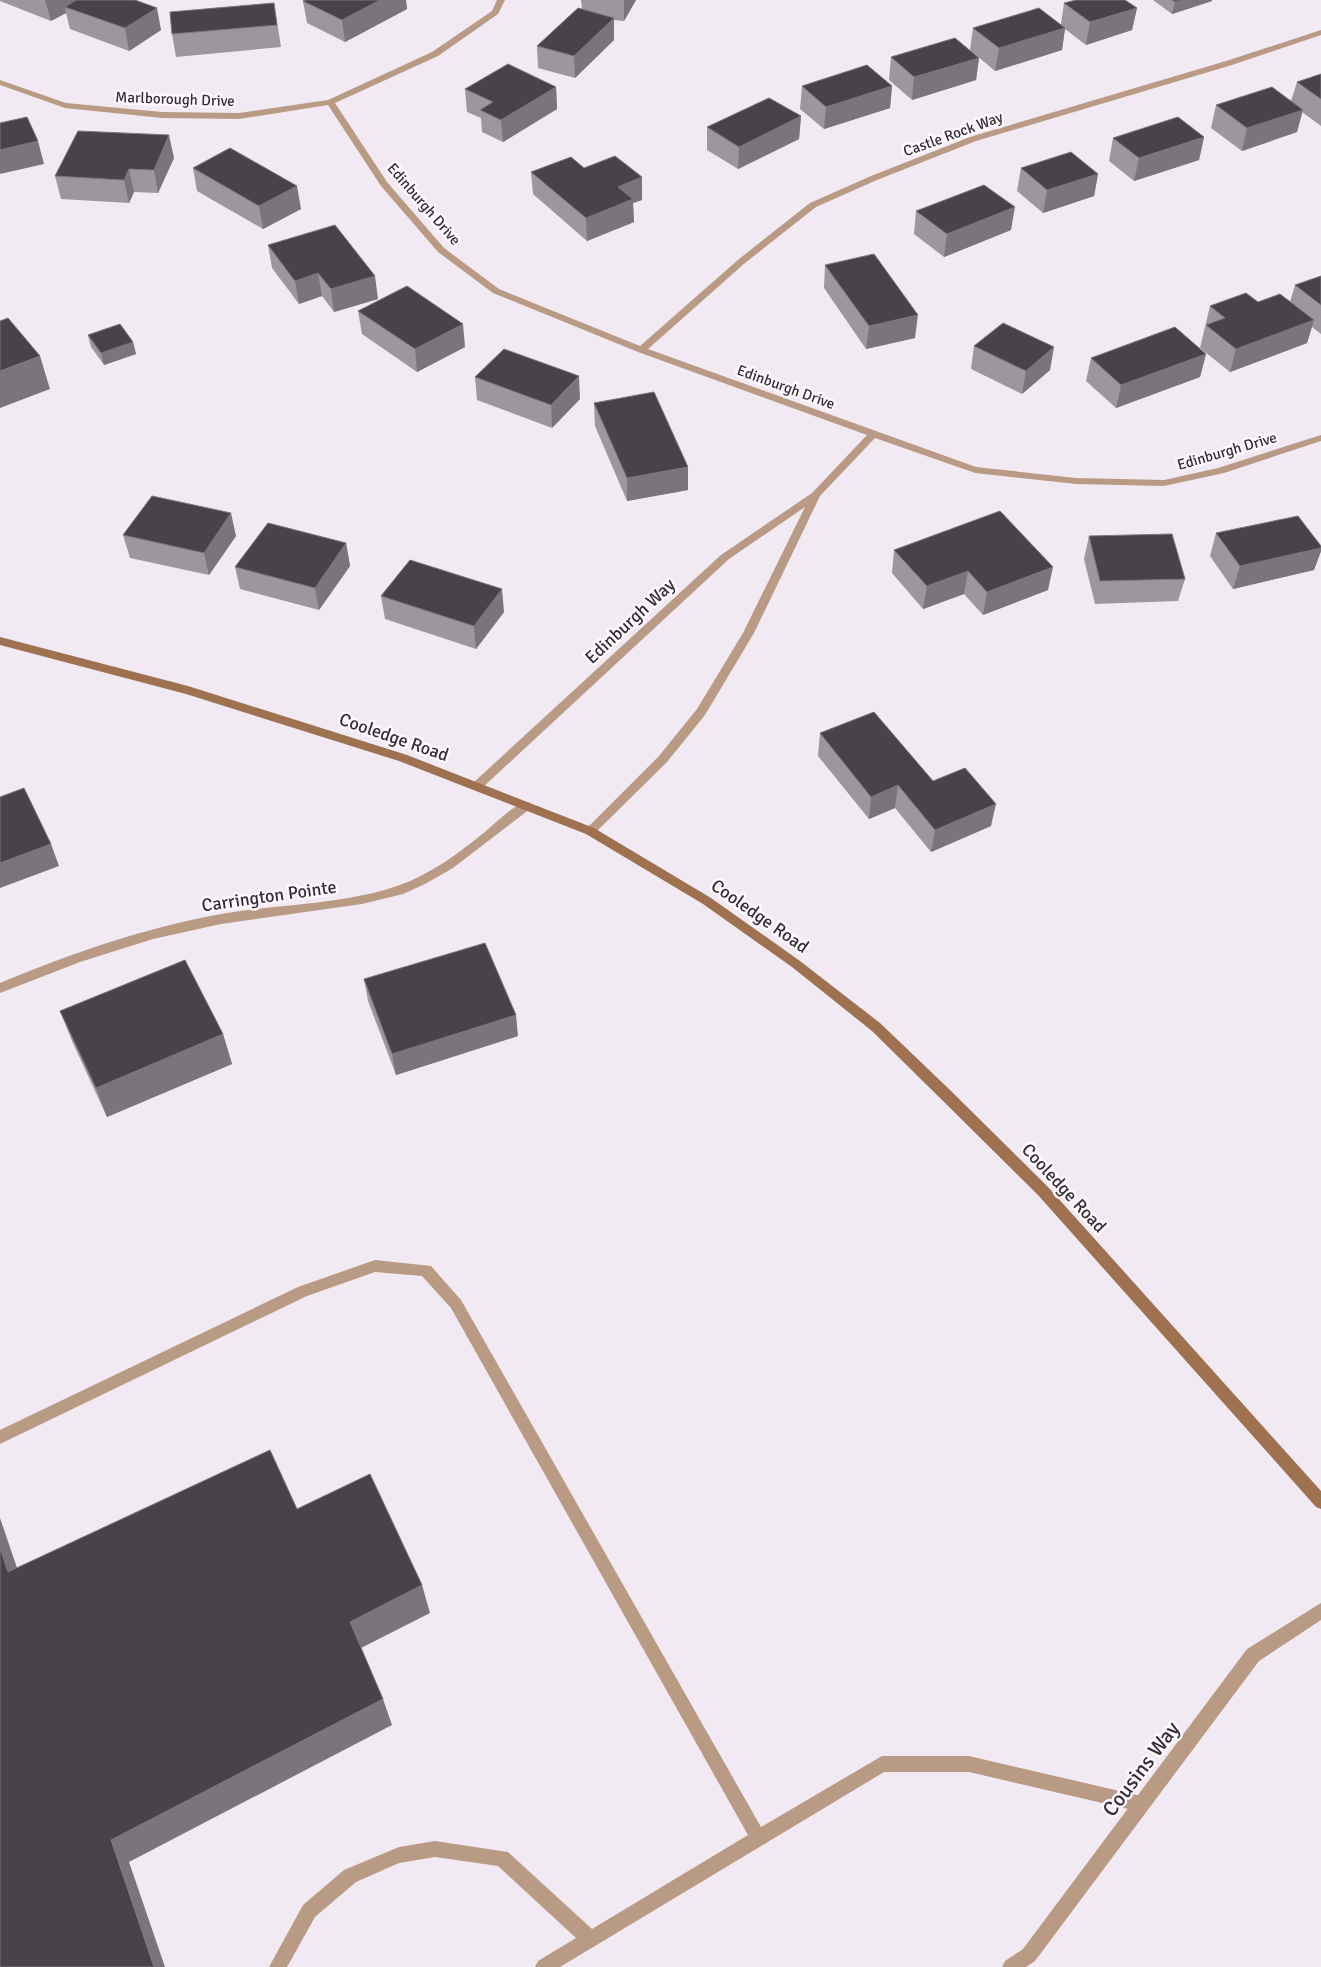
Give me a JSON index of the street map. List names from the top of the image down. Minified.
{"streets":{"street":["Marlborough Drive","Castle Rock Way","Edinburgh Drive","Edinburgh Way","Cooledge Road","Carrington Pointe","Cousins Way"]},"crossings":[["Marlborough Drive","Edinburgh Drive"],["Castle Rock Way","Edinburgh Drive"],["Edinburgh Drive","Edinburgh Way"],["Edinburgh Way","Cooledge Road"],["Cooledge Road","Carrington Pointe"]]}
